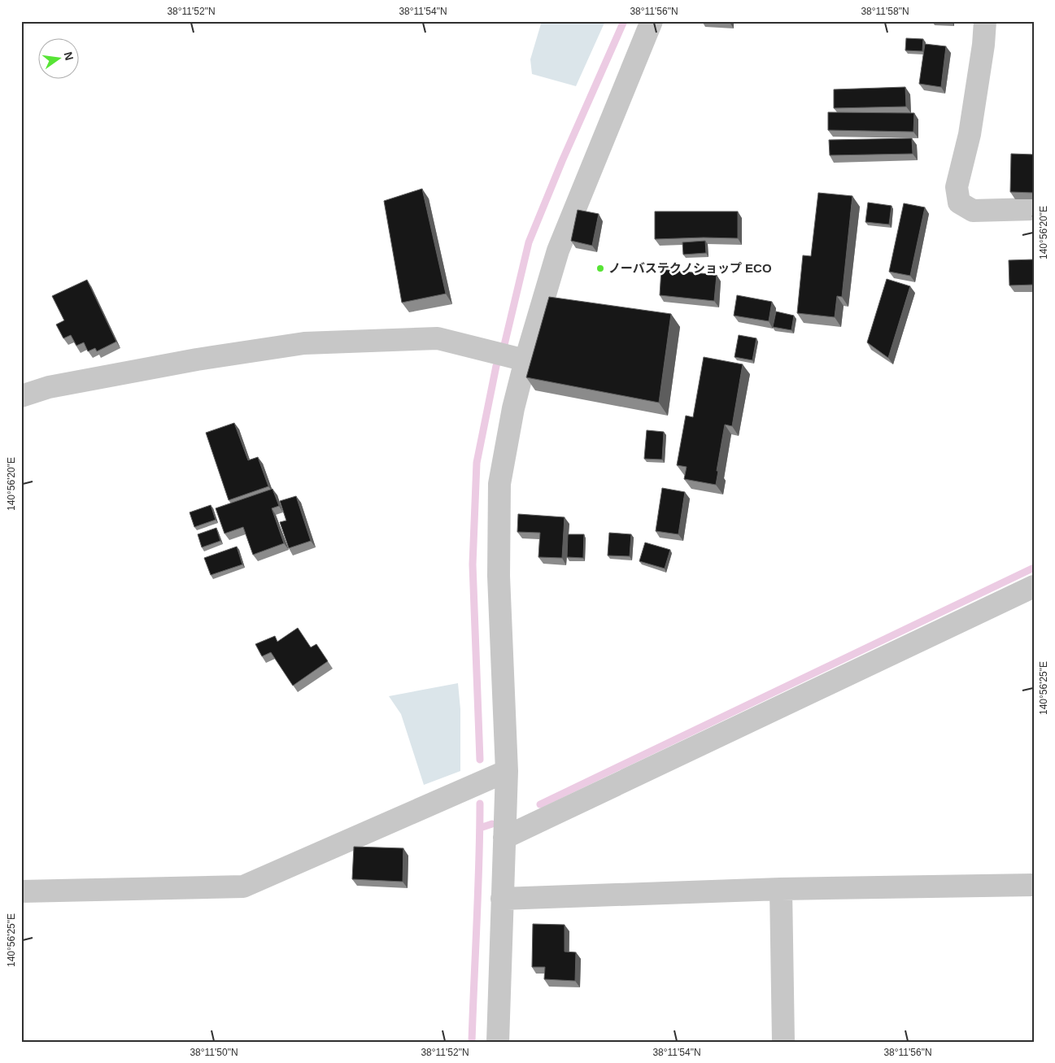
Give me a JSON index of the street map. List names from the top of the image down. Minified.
{"places":["ノーバステクノショップ ECO"],"north":"right","coordinates":["38°11'52\"N","38°11'54\"N","38°11'56\"N","38°11'58\"N","140°56'20\"E","140°56'25\"E","38°11'50\"N"]}
